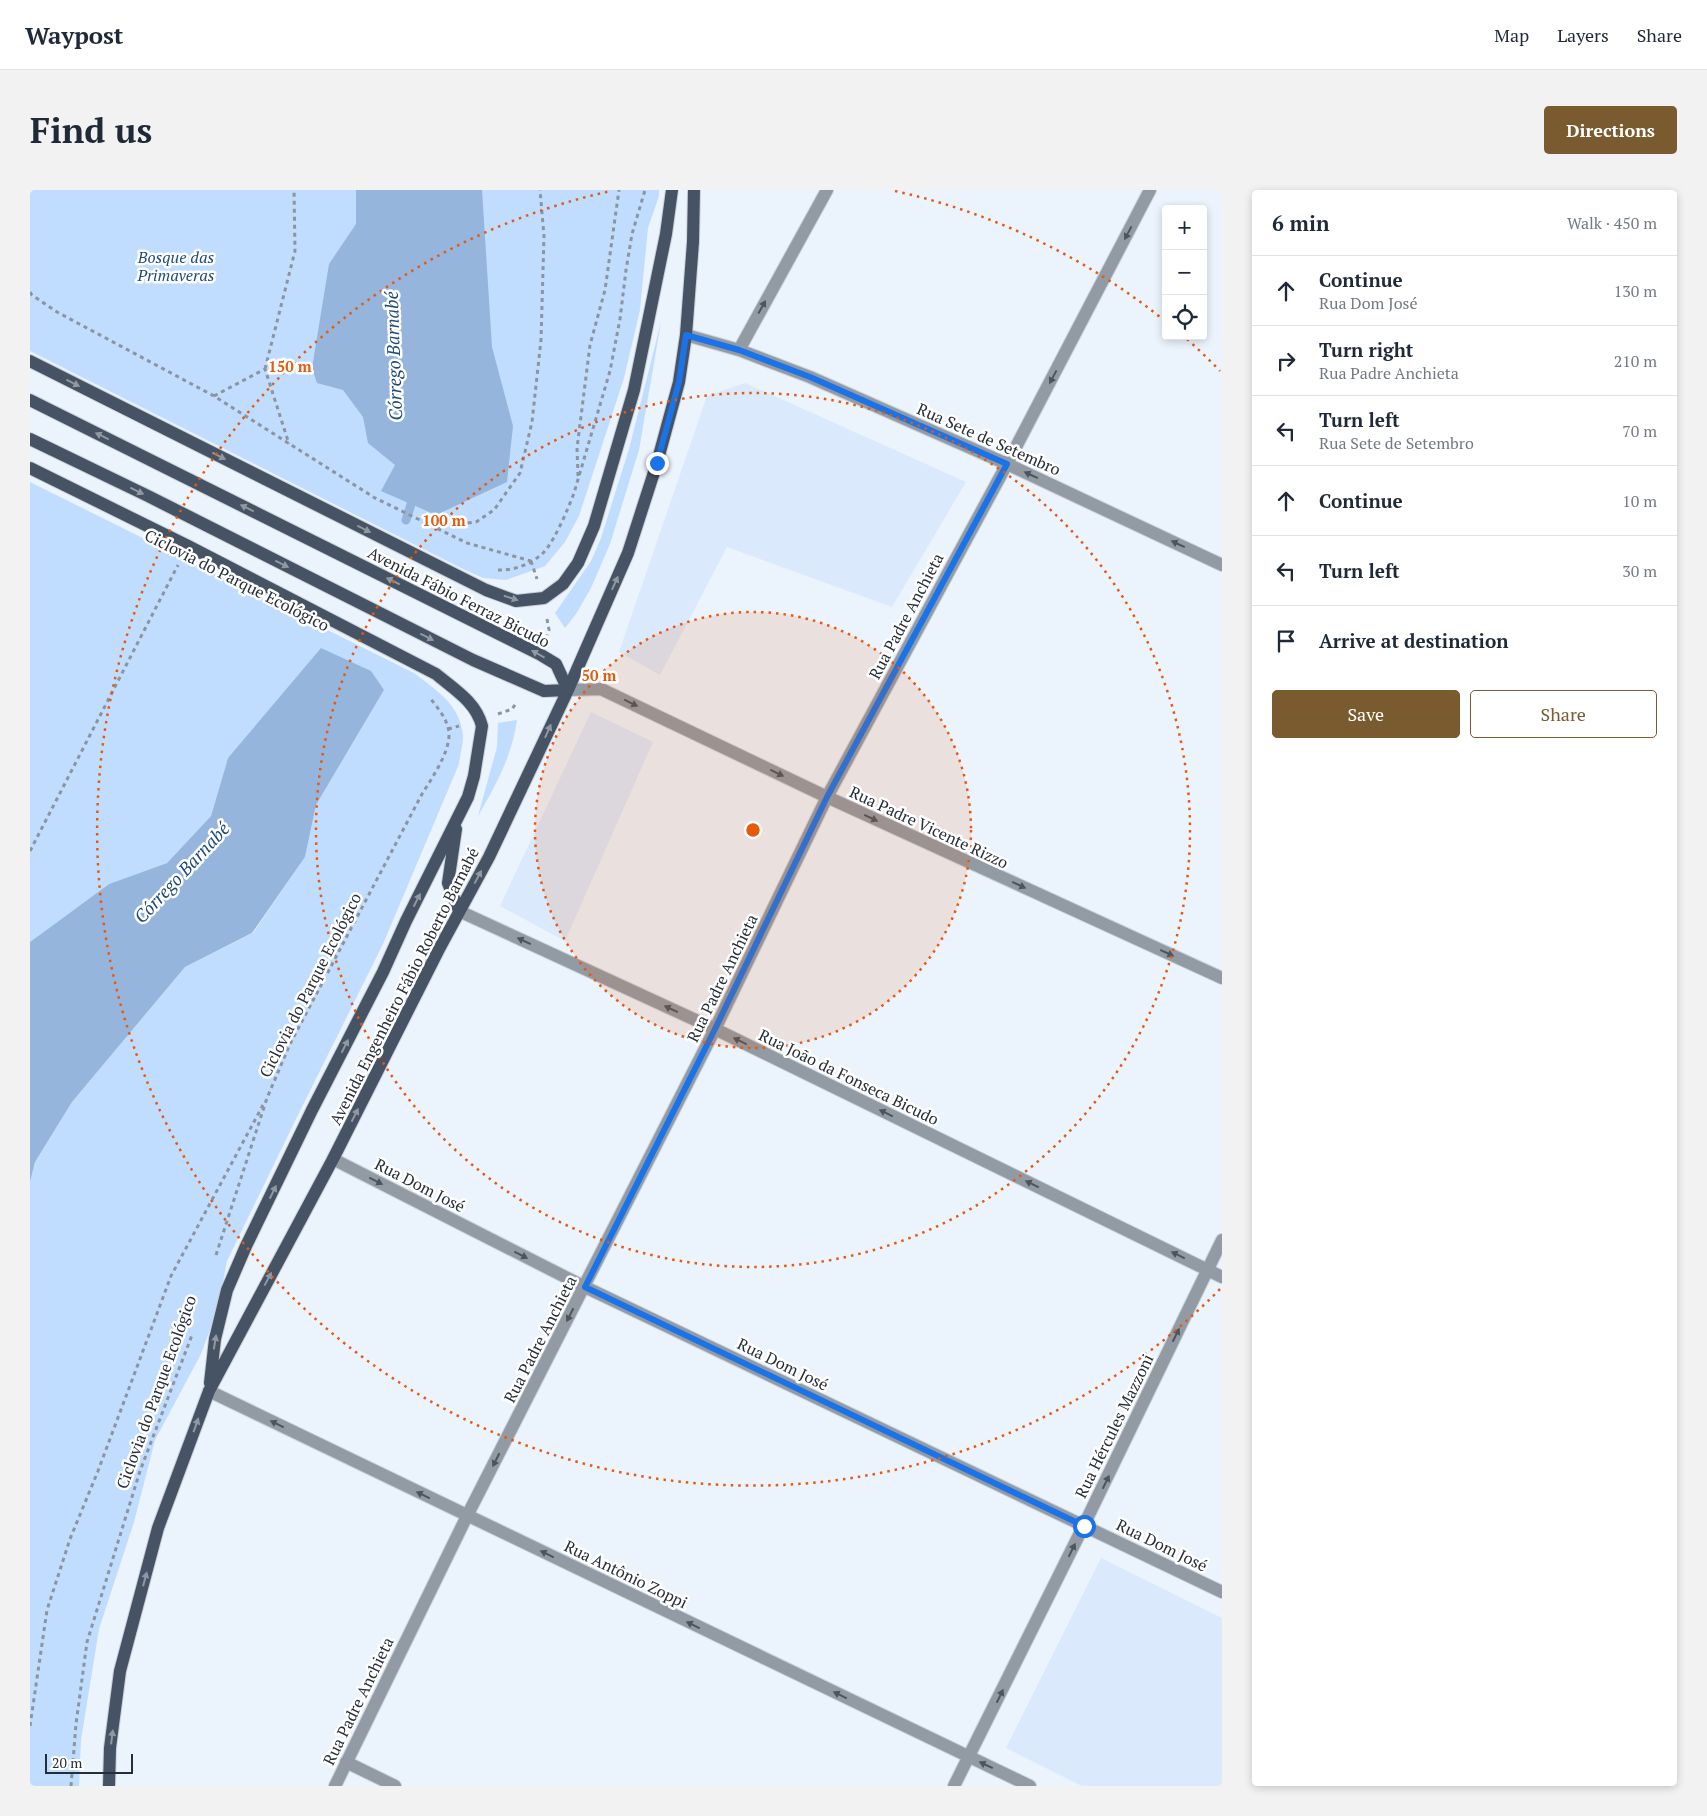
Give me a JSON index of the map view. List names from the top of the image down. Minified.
{"streets":{"main road":["Avenida Fábio Ferraz Bicudo","Avenida Engenheiro Fábio Roberto Barnabé"],"street":["Rua Sete de Setembro","Rua Padre Anchieta","Rua Padre Vicente Rizzo","Rua João da Fonseca Bicudo","Rua Dom José","Rua Hércules Mazzoni","Rua Antônio Zoppi"],"path":["Ciclovia do Parque Ecológico"]},"crossings":[["Rua Sete de Setembro","Rua Padre Anchieta"],["Rua Sete de Setembro","Avenida Engenheiro Fábio Roberto Barnabé"],["Avenida Fábio Ferraz Bicudo","Rua Padre Vicente Rizzo"],["Avenida Fábio Ferraz Bicudo","Avenida Engenheiro Fábio Roberto Barnabé"],["Rua Padre Anchieta","Rua Padre Vicente Rizzo"],["Rua Padre Anchieta","Rua João da Fonseca Bicudo"],["Rua Padre Anchieta","Rua Dom José"],["Rua Padre Anchieta","Rua Antônio Zoppi"],["Rua Padre Vicente Rizzo","Avenida Engenheiro Fábio Roberto Barnabé"],["Avenida Engenheiro Fábio Roberto Barnabé","Rua João da Fonseca Bicudo"],["Avenida Engenheiro Fábio Roberto Barnabé","Rua Dom José"],["Avenida Engenheiro Fábio Roberto Barnabé","Rua Antônio Zoppi"],["Rua João da Fonseca Bicudo","Rua Hércules Mazzoni"],["Rua Dom José","Rua Hércules Mazzoni"],["Rua Hércules Mazzoni","Rua Antônio Zoppi"]],"one_way":["Rua Sete de Setembro","Rua Padre Vicente Rizzo","Rua João da Fonseca Bicudo","Rua Hércules Mazzoni","Rua Antônio Zoppi"],"water":["Córrego Barnabé"],"parks":["Bosque das Primaveras"],"scale_bar":"20 m","page":{"header":"Waypost","nav":["Map","Layers","Share"],"buttons":["Directions",["Save","Share"]],"title":"Find us","heading":["6 min","Walk · 450 m"],"map_buttons":["+","−"],"list":[["Continue","Rua Dom José","130 m"],["Turn right","Rua Padre Anchieta","210 m"],["Turn left","Rua Sete de Setembro","70 m"],["Continue","10 m"],["Turn left","30 m"],"Arrive at destination"],"scale":"20 m"},"rings":["150 m","100 m","50 m"]}
